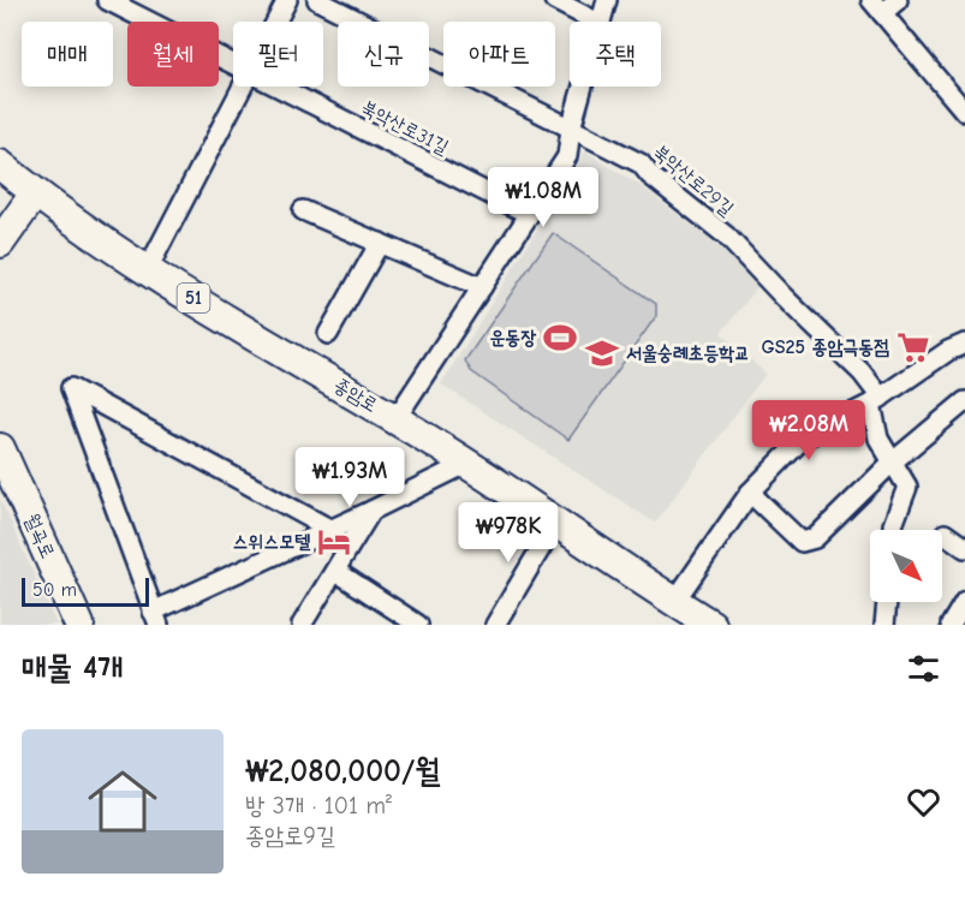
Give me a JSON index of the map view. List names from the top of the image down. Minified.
{"streets":{"main road":["51","종암로","월곡로"],"street":["북악산로31길","북악산로29길"]},"places":{"sports":["운동장"],"supermarket":["GS25 종암극동점"],"school or university":["서울숭례초등학교"],"hotel":["스위스모텔"]},"scale_bar":"50 m","north":"bottom right","page":{"chip":["매매","월세","필터","신규","아파트","주택"],"price":["₩1.08M","₩2.08M","₩1.93M","₩978K"],"scale":"50 m","heading":"매물 4개","list":[{"name":"₩2,080,000/월","note":"방 3개 · 101 m² · 종암로9길"}]}}
